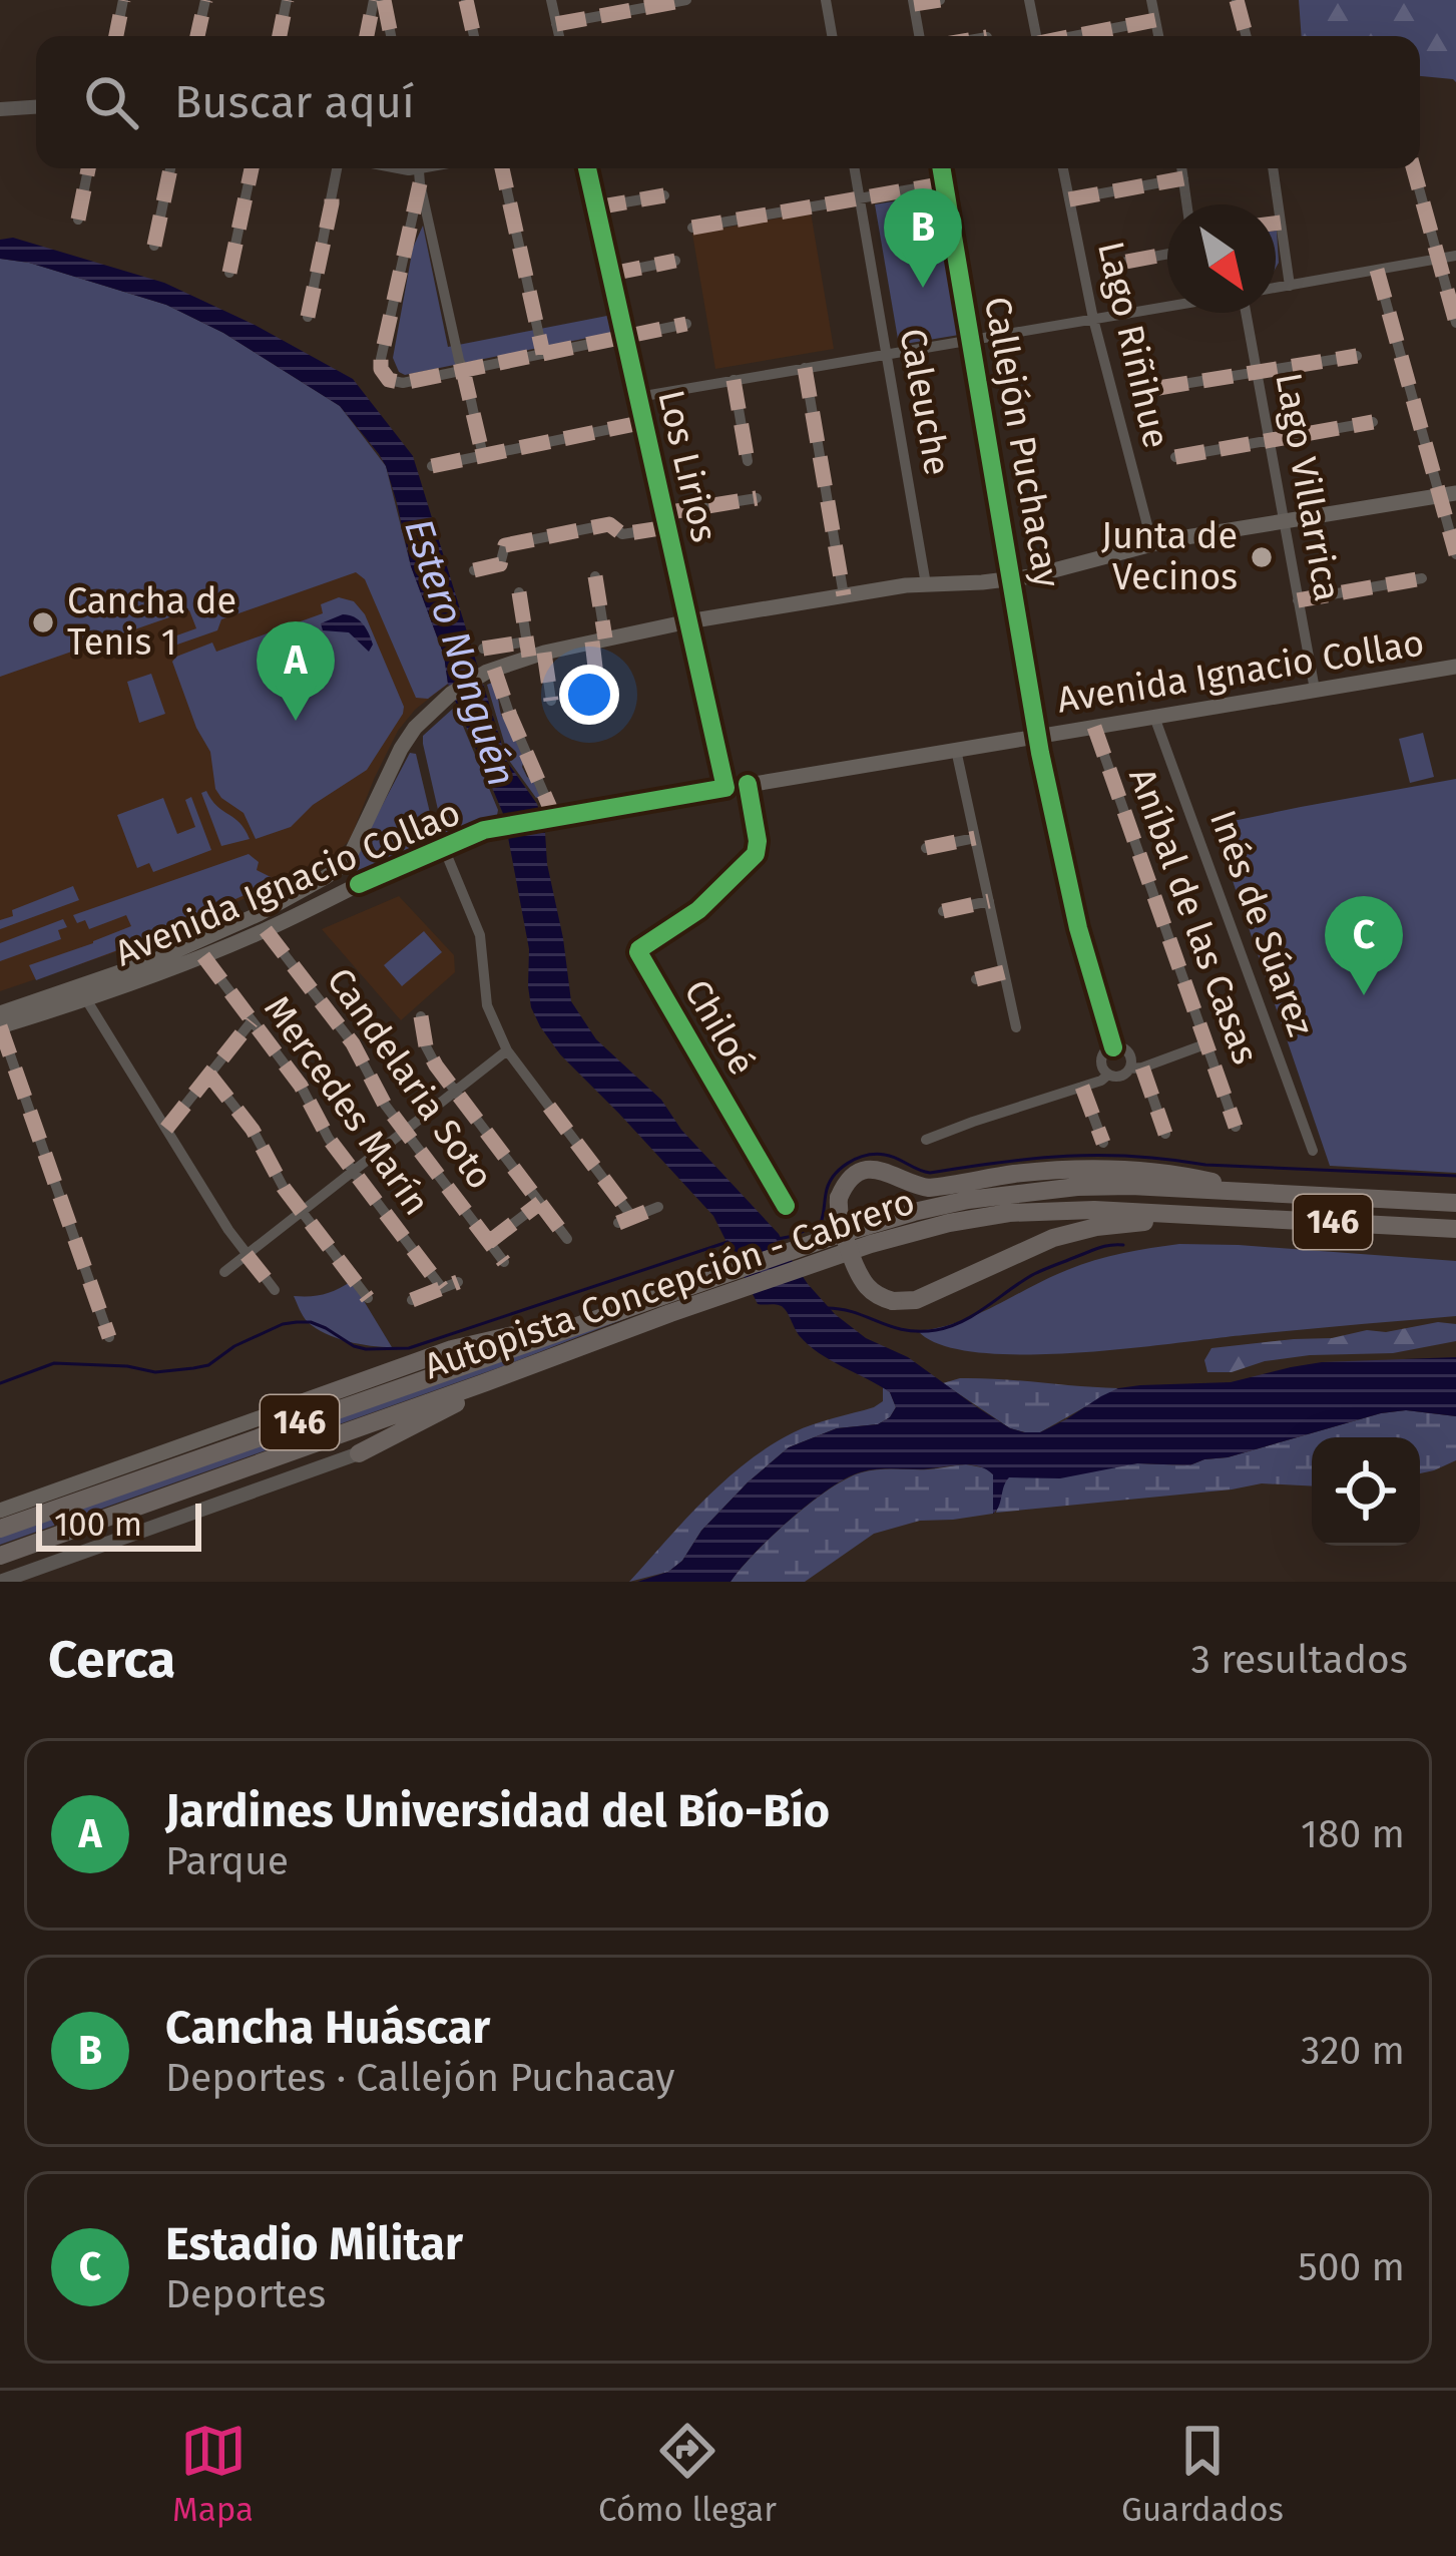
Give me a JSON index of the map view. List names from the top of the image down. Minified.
{"streets":{"highway":["146","Autopista Concepción - Cabrero"],"main road":["Avenida Ignacio Collao"],"street":["Lago Riñihue","Caleuche","Callejón Puchacay","Los Lirios","Lago Villarrica","Aníbal de las Casas","Inés de Súarez","Chiloé","Candelaria Soto","Mercedes Marín"]},"crossings":[["Callejón Puchacay","Avenida Ignacio Collao"],["Los Lirios","Avenida Ignacio Collao"],["Lago Villarrica","Avenida Ignacio Collao"],["Avenida Ignacio Collao","Aníbal de las Casas"],["Avenida Ignacio Collao","Inés de Súarez"],["Avenida Ignacio Collao","Chiloé"],["Avenida Ignacio Collao","Candelaria Soto"],["Avenida Ignacio Collao","Mercedes Marín"]],"water":["Estero Nonguén"],"places":["Junta de Vecinos","Cancha de Tenis 1"],"scale_bar":"100 m","north":"bottom right","page":{"search":"Buscar aquí","pins":["B","A","C"],"scale":"100 m","heading":["Cerca","3 resultados"],"list":[{"mark":"A","name":"Jardines Universidad del Bío-Bío","note":"Parque","value":"180 m"},{"mark":"B","name":"Cancha Huáscar","note":"Deportes · Callejón Puchacay","value":"320 m"},{"mark":"C","name":"Estadio Militar","note":"Deportes","value":"500 m"}],"nav":["Mapa","Cómo llegar","Guardados"]}}
